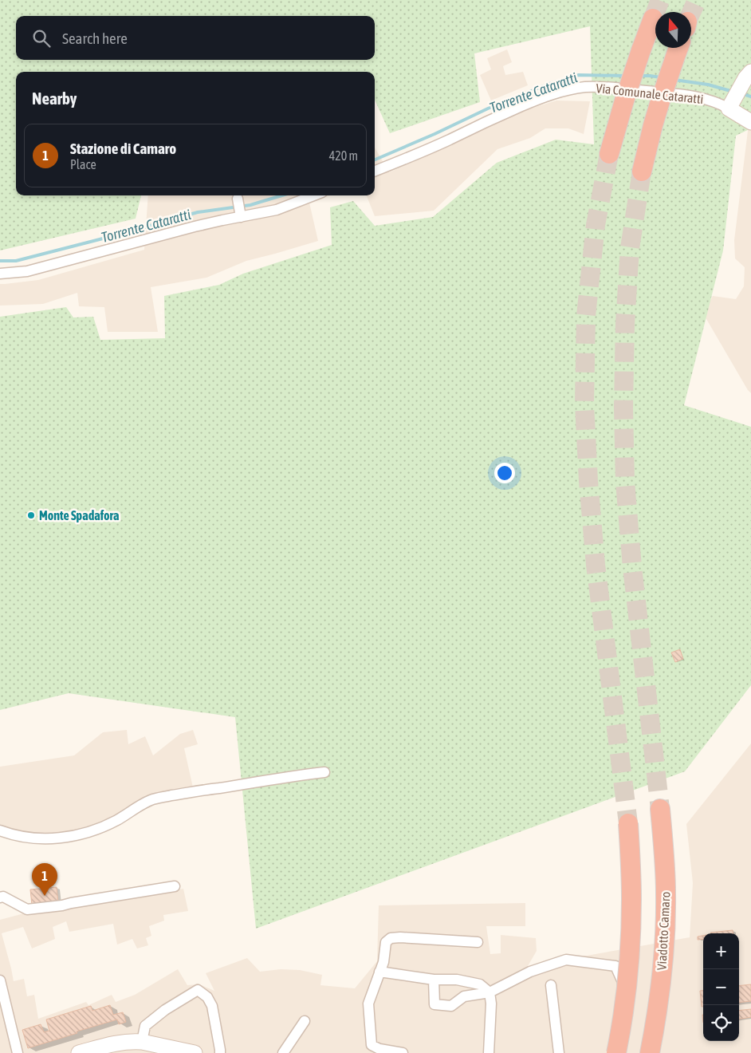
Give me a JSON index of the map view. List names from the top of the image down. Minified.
{"streets":{"highway":["Viadotto Camaro"],"street":["Via Comunale Cataratti"]},"water":["Torrente Cataratti"],"places":["Monte Spadafora"],"north":"top","page":{"search":"Search here","heading":"Nearby","list":[{"mark":"1","name":"Stazione di Camaro","note":"Place","value":"420 m"}],"pins":"1","map_buttons":["+","−"]}}
